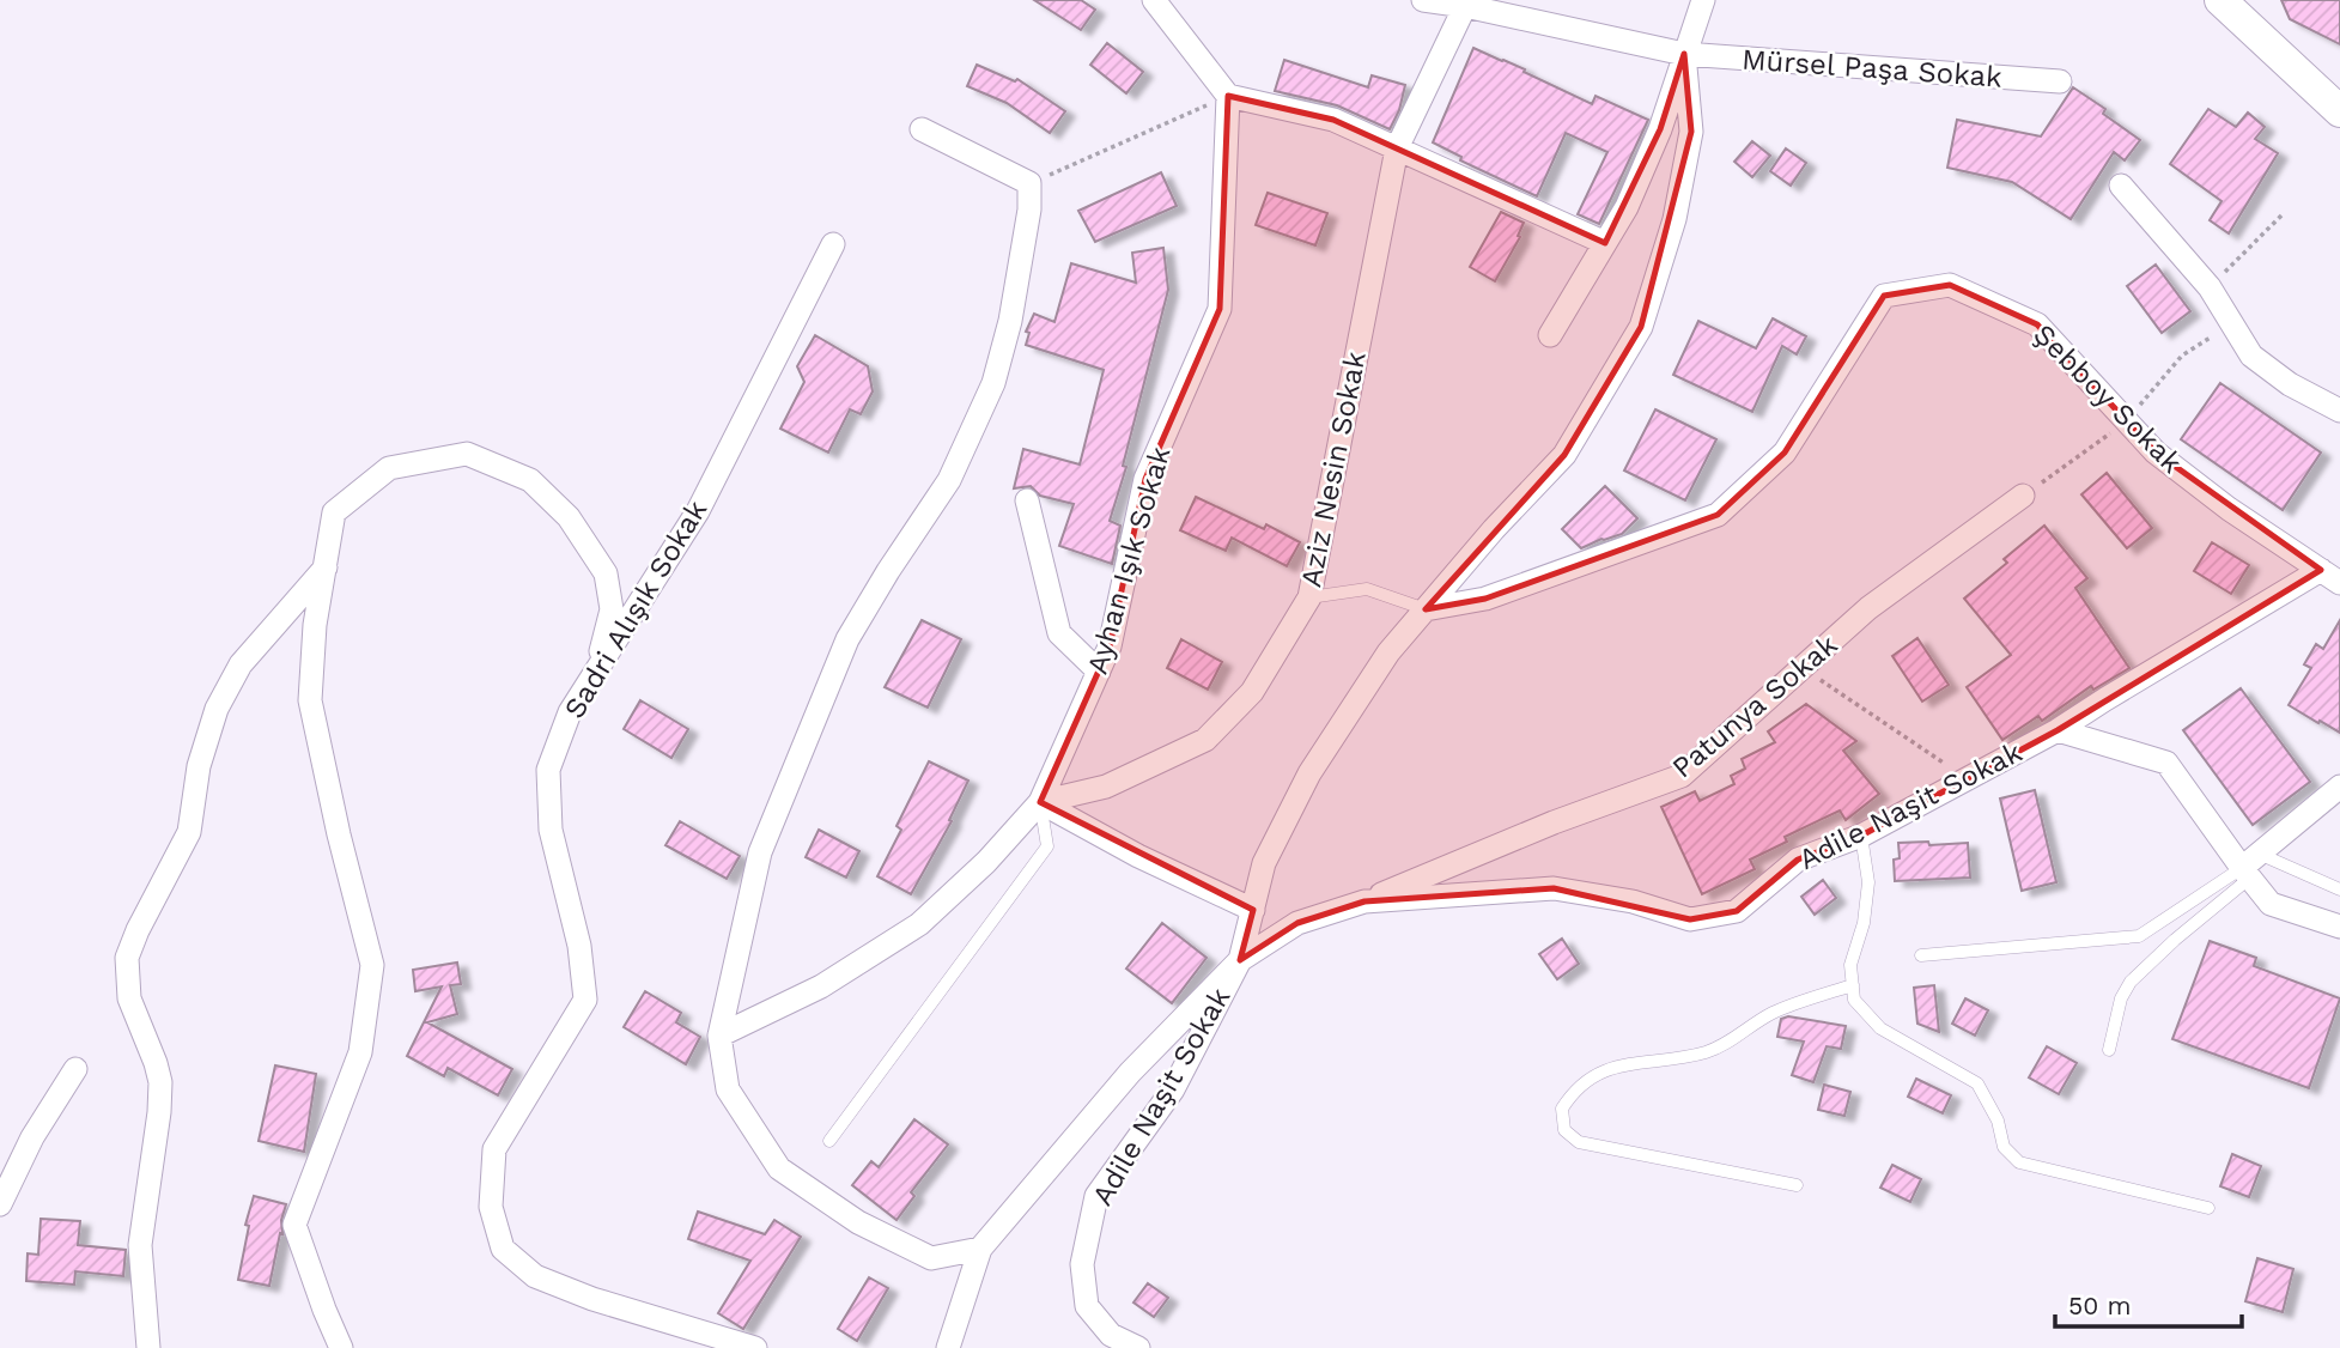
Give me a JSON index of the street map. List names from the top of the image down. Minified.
{"streets":{"street":["Mürsel Paşa Sokak","Şebboy Sokak","Aziz Nesin Sokak","Ayhan Işık Sokak","Sadri Alışık Sokak","Patunya Sokak","Adile Naşit Sokak"]},"crossings":[["Mürsel Paşa Sokak","Aziz Nesin Sokak"],["Şebboy Sokak","Adile Naşit Sokak"],["Aziz Nesin Sokak","Ayhan Işık Sokak"],["Patunya Sokak","Adile Naşit Sokak"]],"scale_bar":"50 m"}
